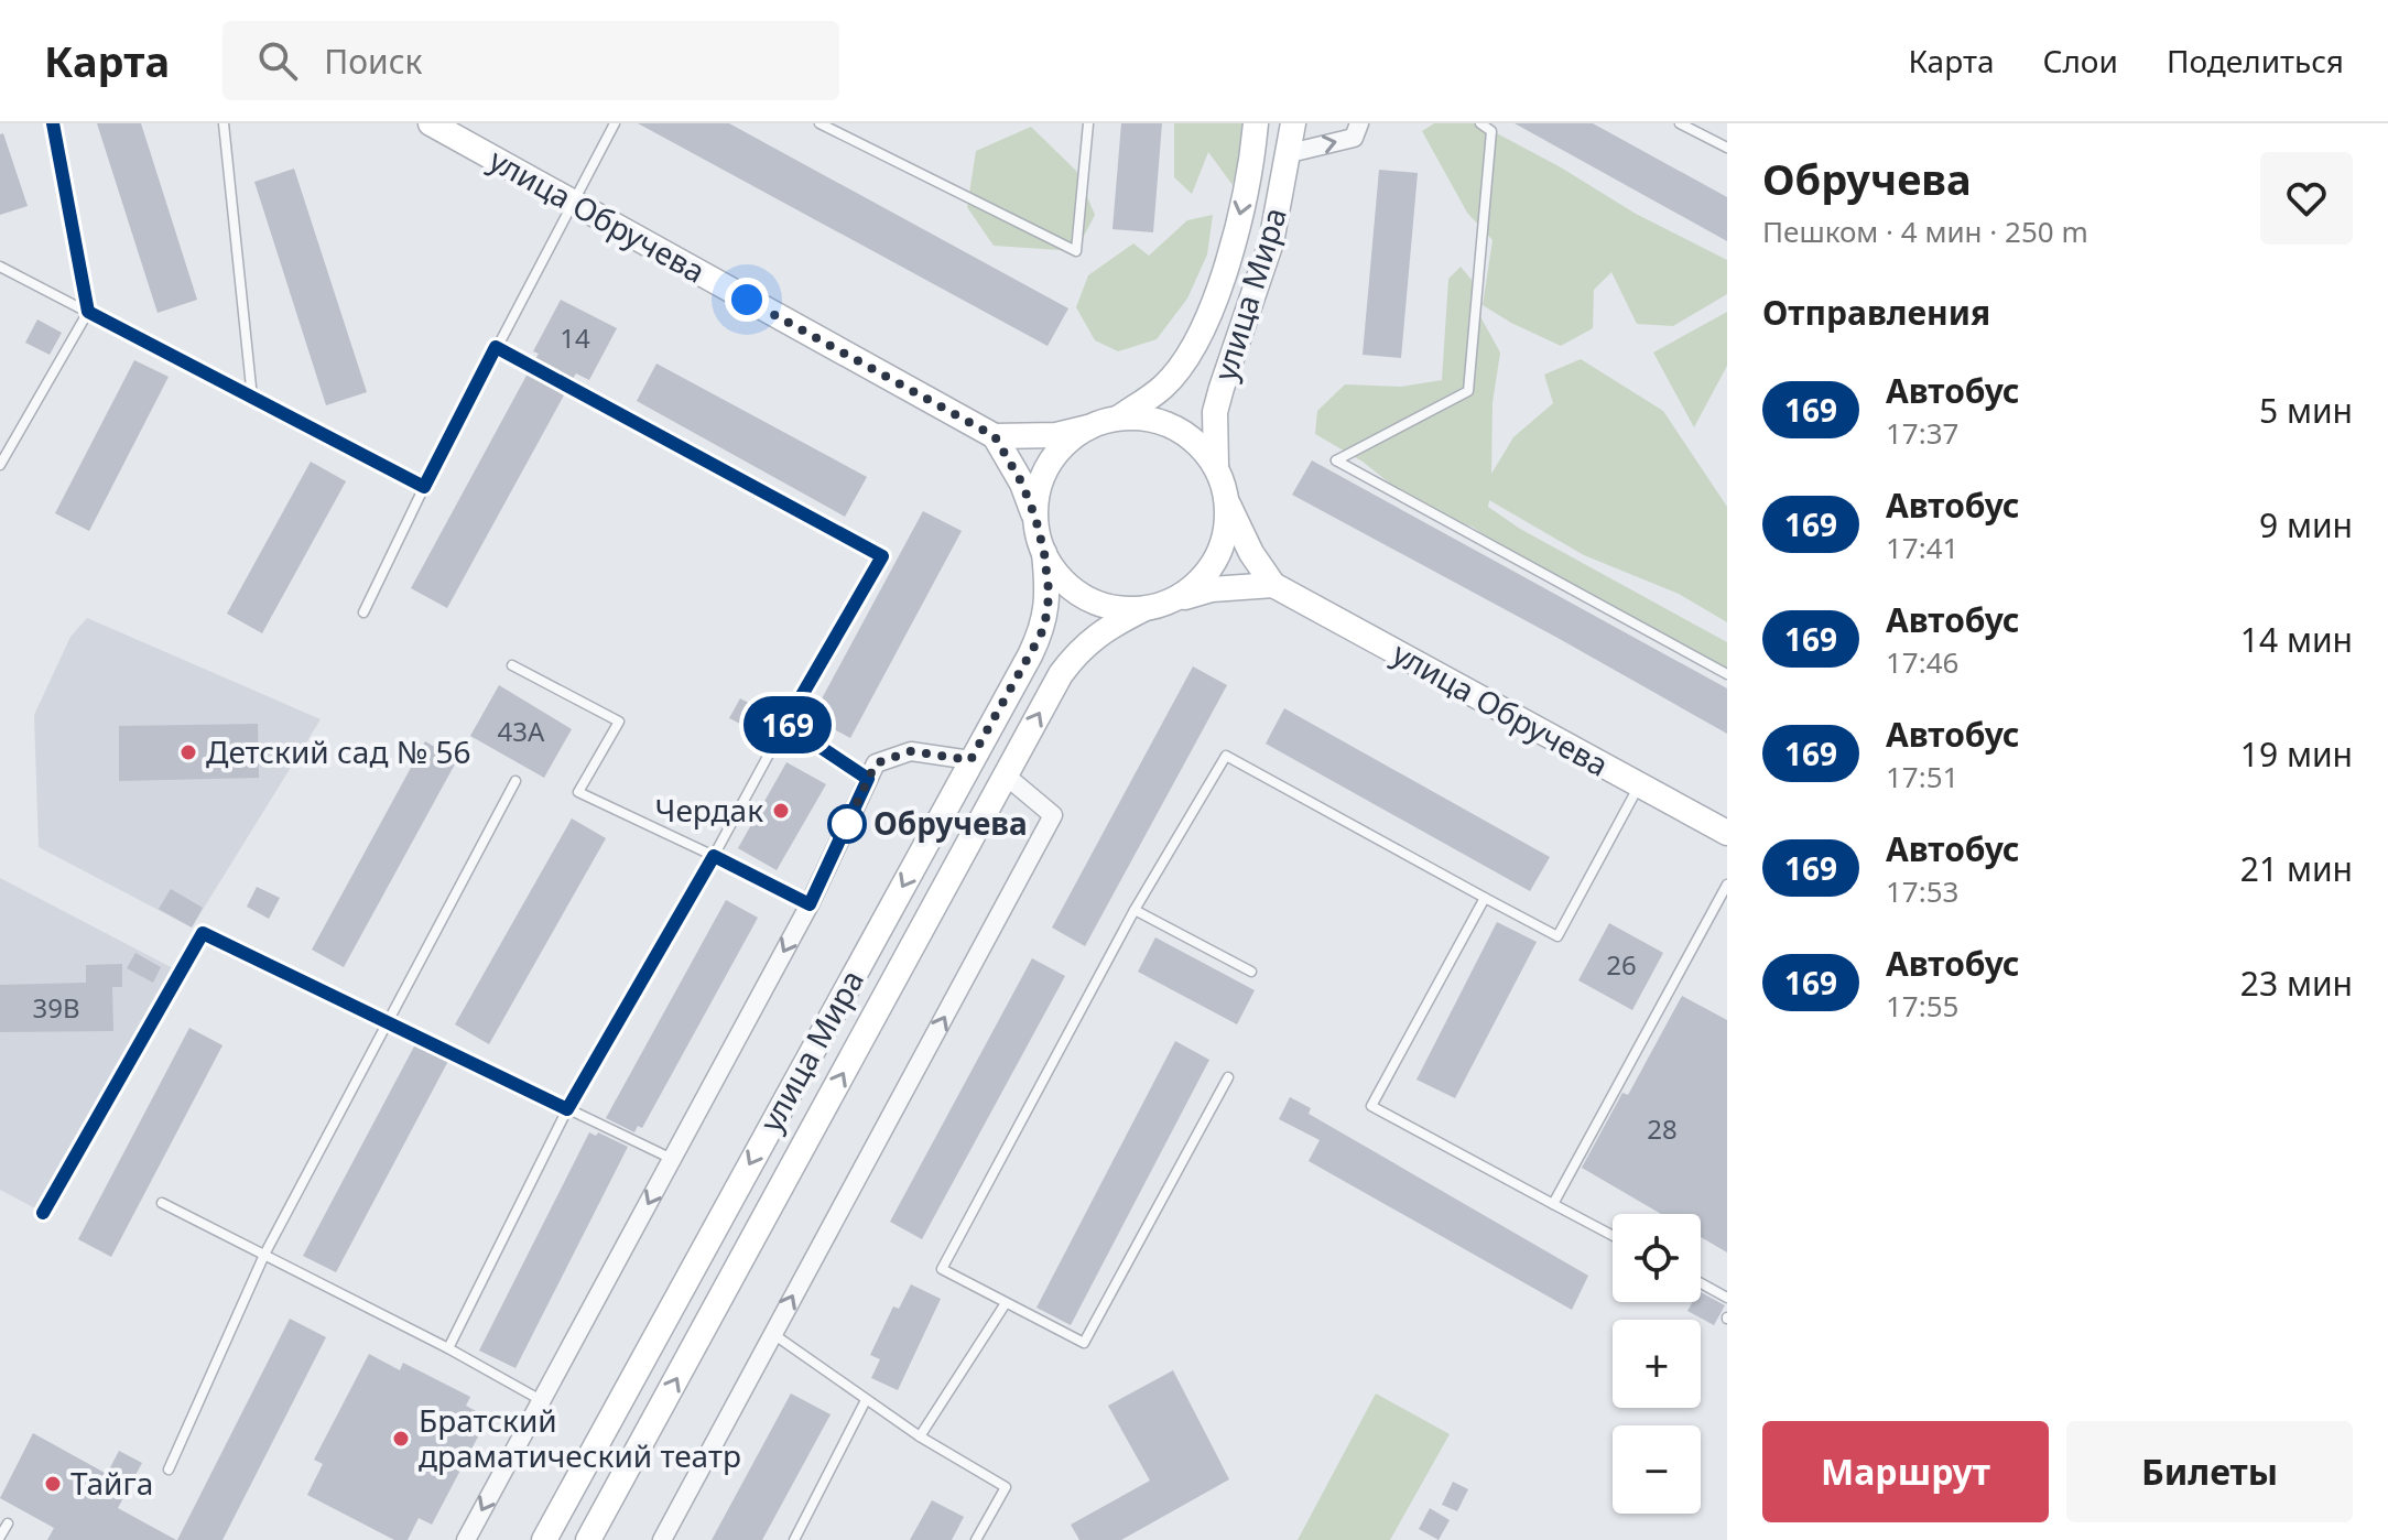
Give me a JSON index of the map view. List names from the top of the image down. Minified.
{"streets":{"main road":["улица Обручева","улица Мира"]},"crossings":[["улица Обручева","улица Мира"]],"places":["Детский сад № 56","Чердак","Обручева","Братский драматический театр","Тайга"],"lines":["bus line 169"],"house_numbers":["14","43А","26","39В","28"],"page":{"header":"Карта","search":"Поиск","nav":["Карта","Слои","Поделиться"],"on_map":"169","heading":[["Обручева","Пешком · 4 мин · 250 m"],"Отправления"],"list":[{"mark":"169","name":"Автобус","note":"17:37","value":"5 мин"},{"mark":"169","name":"Автобус","note":"17:41","value":"9 мин"},{"mark":"169","name":"Автобус","note":"17:46","value":"14 мин"},{"mark":"169","name":"Автобус","note":"17:51","value":"19 мин"},{"mark":"169","name":"Автобус","note":"17:53","value":"21 мин"},{"mark":"169","name":"Автобус","note":"17:55","value":"23 мин"}],"map_buttons":["+","−"],"buttons":["Маршрут","Билеты"]}}
